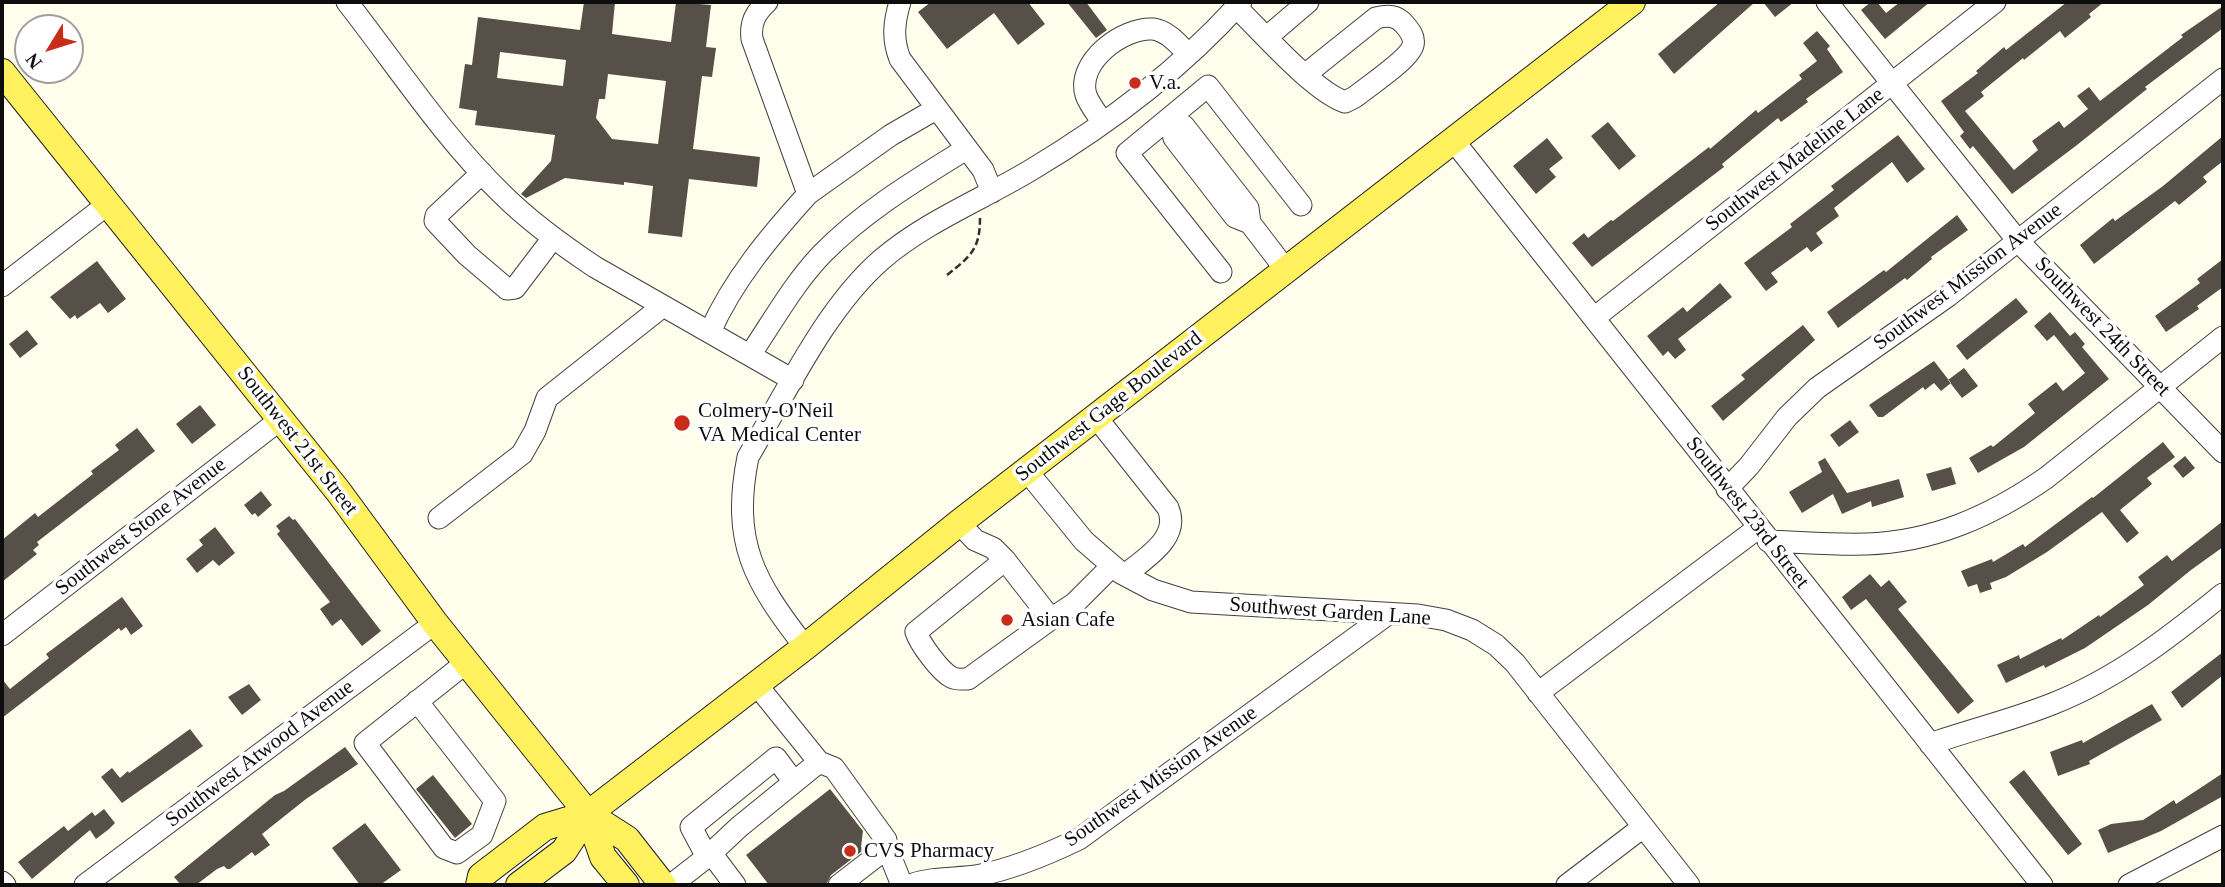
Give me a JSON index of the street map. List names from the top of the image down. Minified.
{"streets":{"main road":["Southwest Gage Boulevard","Southwest 21st Street"],"street":["Southwest Madeline Lane","Southwest Mission Avenue","Southwest 24th Street","Southwest 23rd Street","Southwest Stone Avenue","Southwest Garden Lane","Southwest Atwood Avenue"]},"crossings":[["Southwest Madeline Lane","Southwest 24th Street"],["Southwest Madeline Lane","Southwest 23rd Street"],["Southwest Mission Avenue","Southwest 24th Street"],["Southwest Mission Avenue","Southwest 23rd Street"],["Southwest Mission Avenue","Southwest Garden Lane"],["Southwest Gage Boulevard","Southwest 21st Street"],["Southwest Gage Boulevard","Southwest 23rd Street"],["Southwest Gage Boulevard","Southwest Garden Lane"],["Southwest 21st Street","Southwest Stone Avenue"],["Southwest 21st Street","Southwest Atwood Avenue"]],"places":["V.a.","Colmery-O'Neil VA Medical Center","Asian Cafe","CVS Pharmacy"],"north":"bottom left"}
